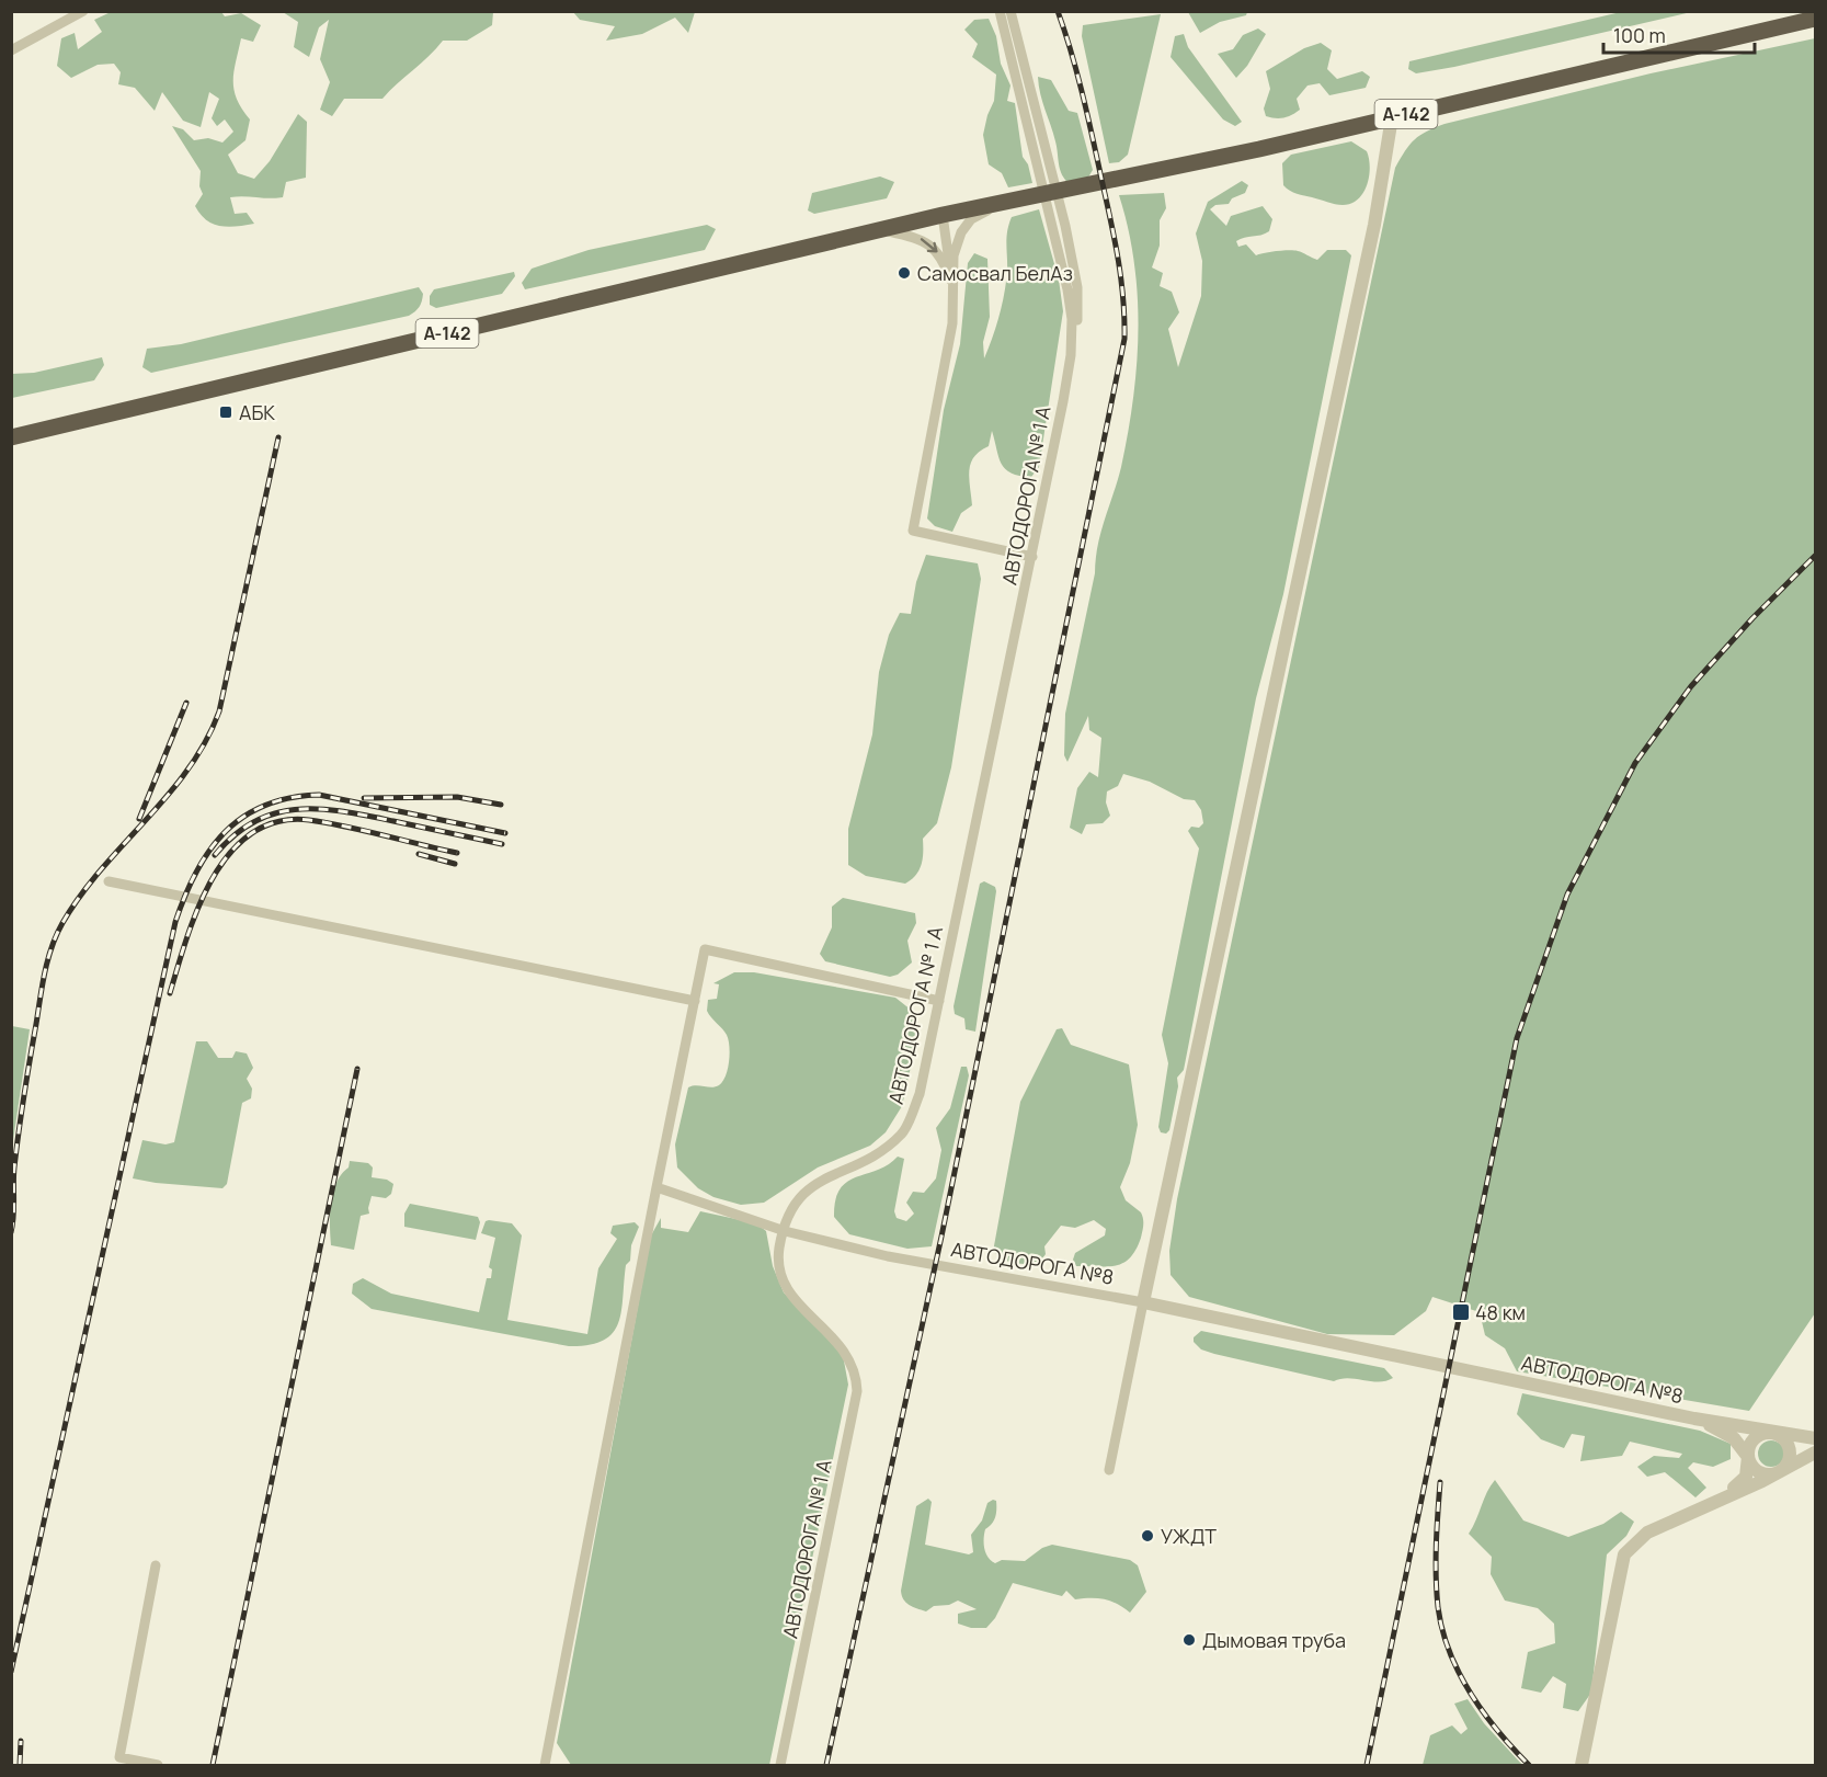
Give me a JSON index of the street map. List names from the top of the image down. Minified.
{"streets":{"highway":["А-142"],"street":["АВТОДОРОГА № 1 А","АВТОДОРОГА №8"]},"crossings":[["АВТОДОРОГА № 1 А","АВТОДОРОГА №8"]],"places":{"other":["Самосвал БелАз","УЖДТ","Дымовая труба"],"transit":["АБК","48 км"]},"scale_bar":"100 m"}
